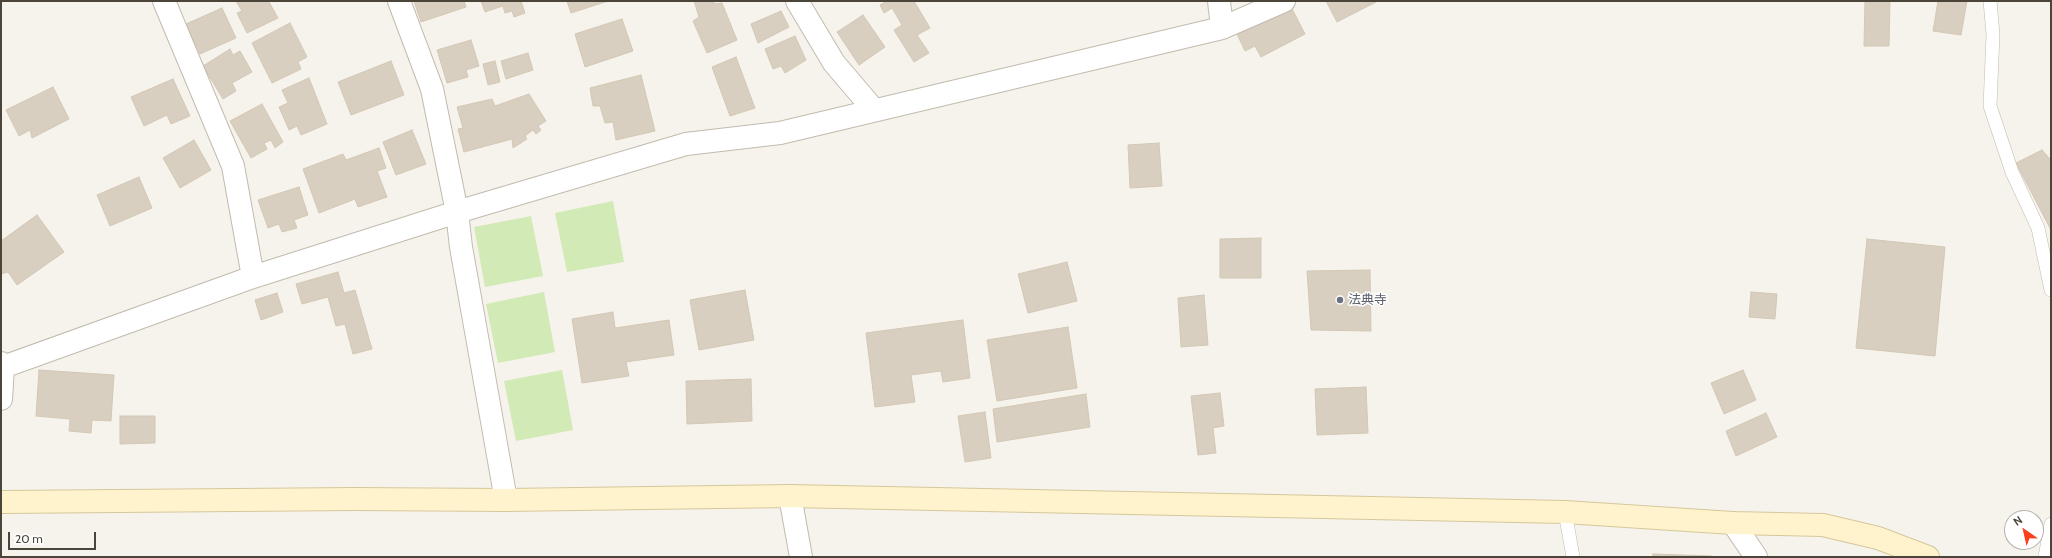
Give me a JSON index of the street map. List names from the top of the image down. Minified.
{"places":["法典寺"],"scale_bar":"20 m","north":"top left"}
